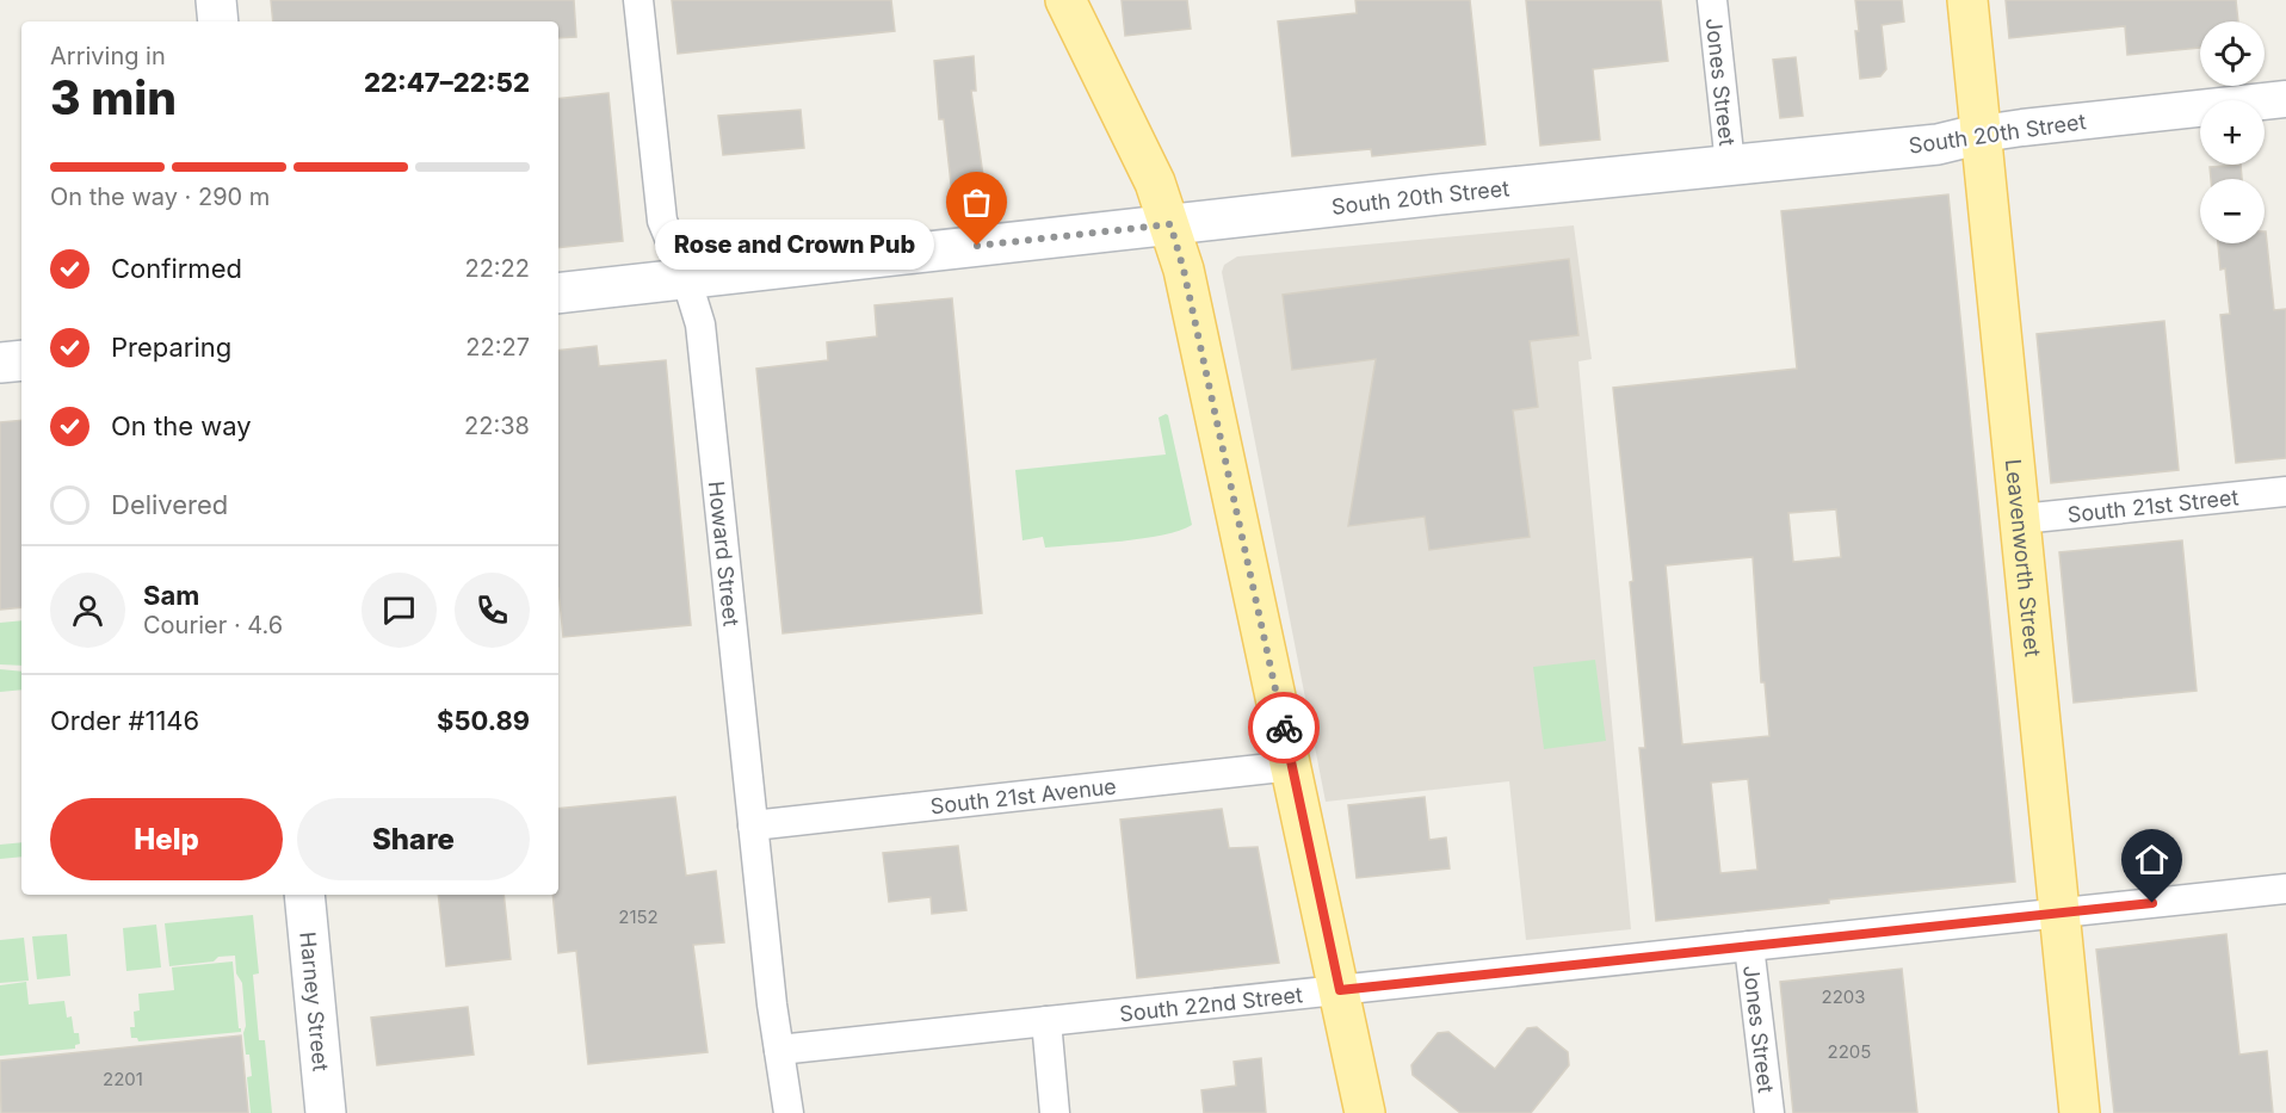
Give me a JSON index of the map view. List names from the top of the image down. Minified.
{"streets":{"main road":["South 20th Street","Leavenworth Street","Harney Street"],"street":["Jones Street","South 21st Street","Howard Street","South 21st Avenue","South 22nd Street"]},"crossings":[["Jones Street","South 20th Street"],["Jones Street","South 22nd Street"],["South 20th Street","Howard Street"],["South 20th Street","Leavenworth Street"],["South 21st Street","Leavenworth Street"],["Howard Street","South 21st Avenue"],["Howard Street","South 22nd Street"],["Leavenworth Street","South 22nd Street"]],"places":["Rose and Crown Pub"],"house_numbers":["2152","2203","2205","2201"],"page":{"map_buttons":["+","−"],"heading":["3 min","Arriving in","22:47–22:52"],"panel":["Sam","Courier · 4.6","Order #1146","$50.89"],"bar":"On the way · 290 m","bubble":"Rose and Crown Pub","list":[["Confirmed","22:22"],["Preparing","22:27"],["On the way","22:38"],"Delivered"],"buttons":["Help","Share"]}}
